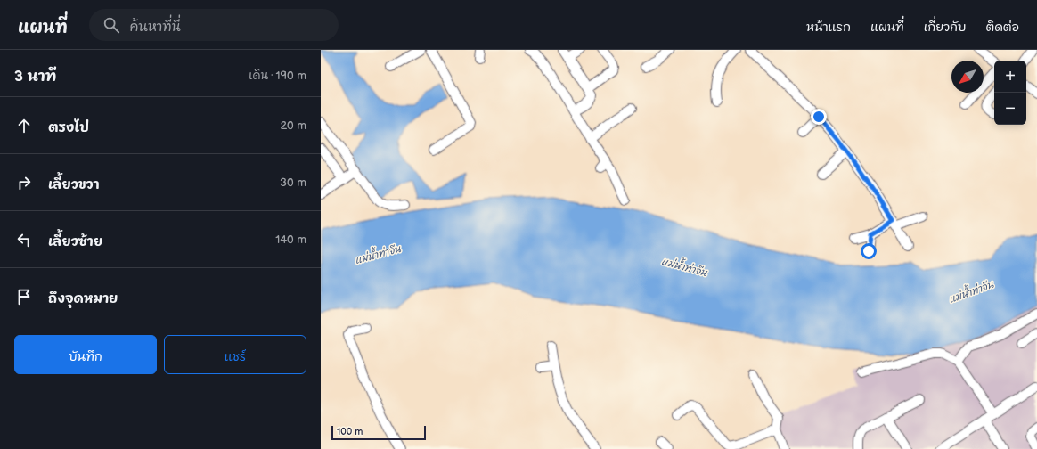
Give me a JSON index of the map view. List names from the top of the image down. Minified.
{"water":["แม่น้ำท่าจีน"],"scale_bar":"100 m","north":"bottom left","page":{"header":"แผนที่","search":"ค้นหาที่นี่","nav":["หน้าแรก","แผนที่","เกี่ยวกับ","ติดต่อ"],"heading":["3 นาที","เดิน · 190 m"],"map_buttons":["+","−"],"list":[["ตรงไป","20 m"],["เลี้ยวขวา","30 m"],["เลี้ยวซ้าย","140 m"],"ถึงจุดหมาย"],"buttons":["บันทึก","แชร์"],"scale":"100 m"}}
